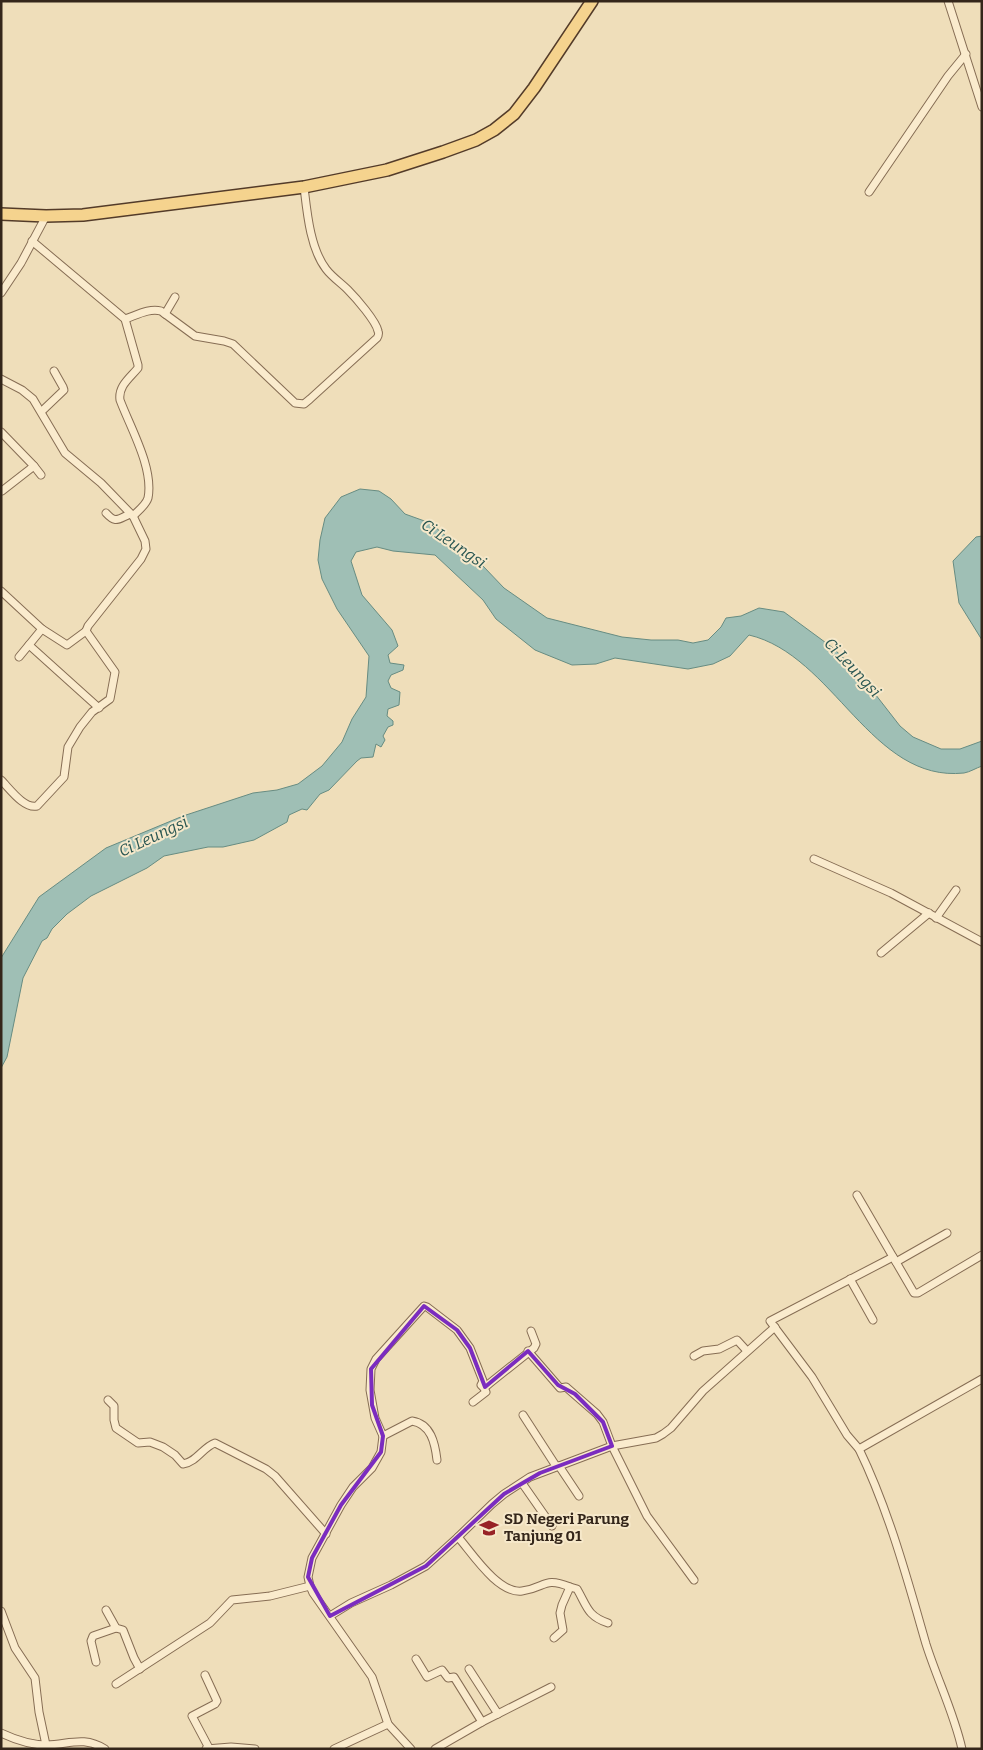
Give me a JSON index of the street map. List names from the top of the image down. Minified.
{"water":["Ci Leungsi"],"places":{"school or university":["SD Negeri Parung Tanjung 01"]}}
